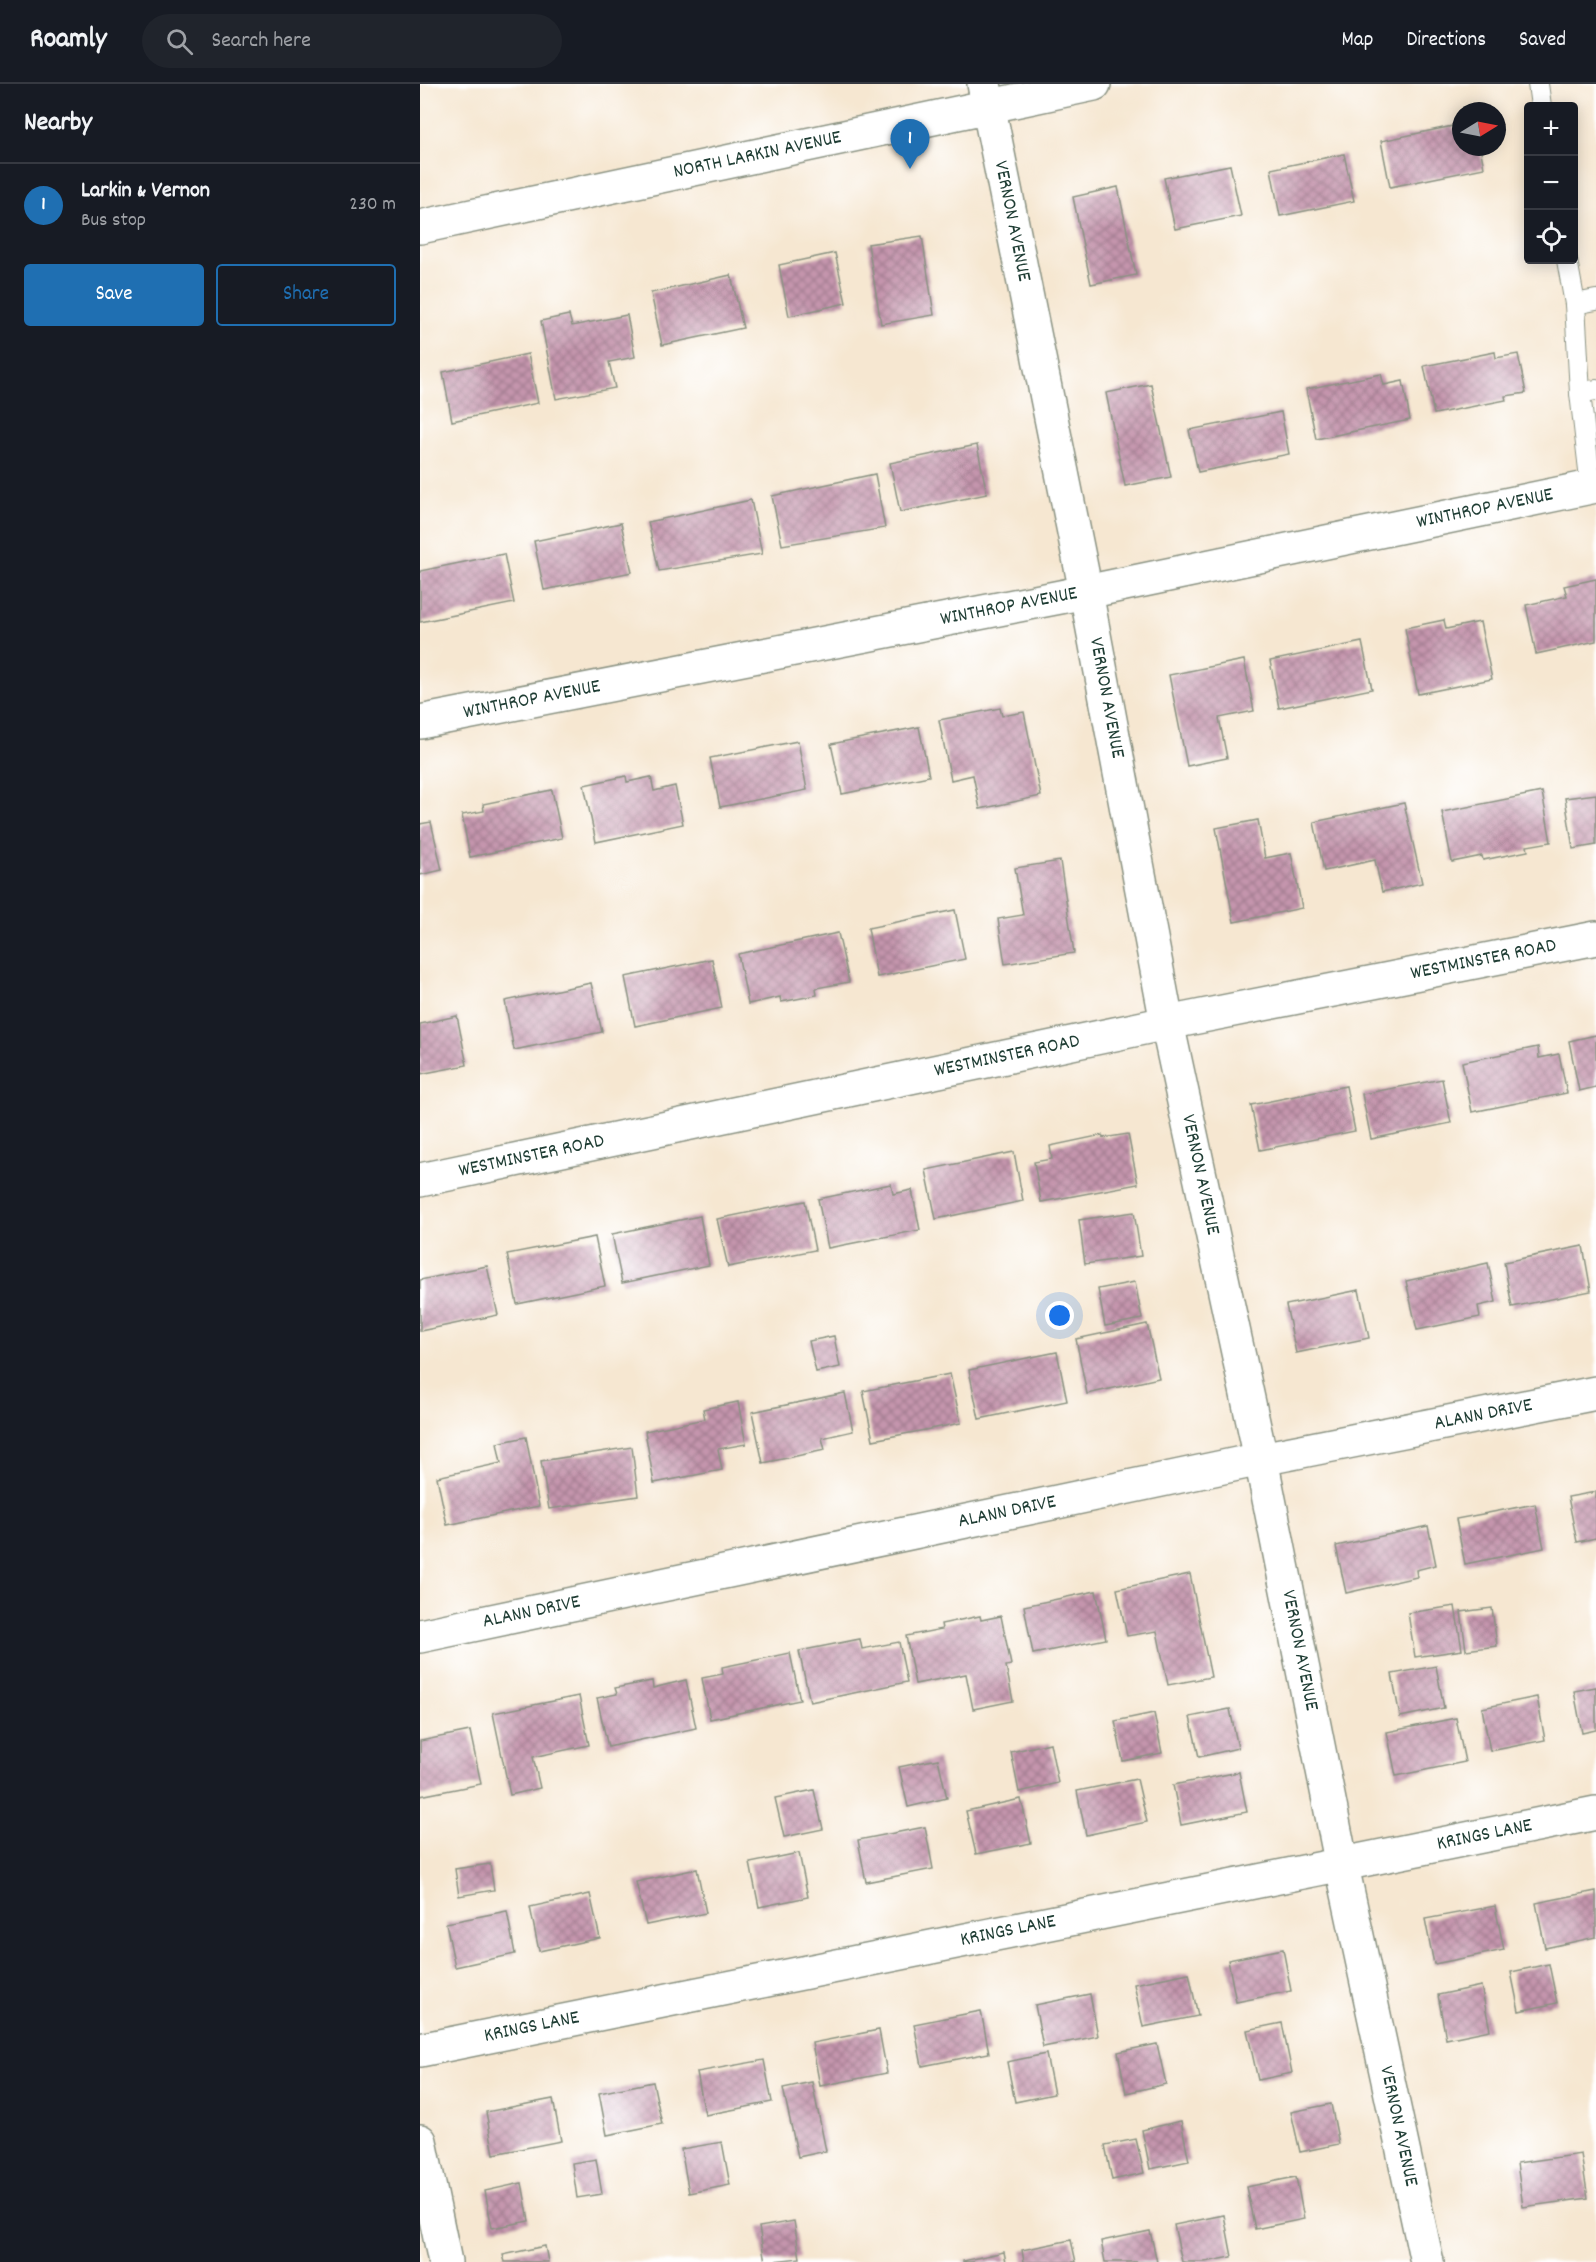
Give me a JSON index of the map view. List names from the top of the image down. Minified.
{"streets":{"street":["NORTH LARKIN AVENUE","VERNON AVENUE","WINTHROP AVENUE","WESTMINSTER ROAD","ALANN DRIVE","KRINGS LANE"]},"crossings":[["NORTH LARKIN AVENUE","VERNON AVENUE"],["VERNON AVENUE","WINTHROP AVENUE"],["VERNON AVENUE","WESTMINSTER ROAD"],["VERNON AVENUE","ALANN DRIVE"],["VERNON AVENUE","KRINGS LANE"]],"north":"right","page":{"header":"Roamly","search":"Search here","nav":["Map","Directions","Saved"],"heading":"Nearby","map_buttons":["+","−"],"pins":"1","list":[{"mark":"1","name":"Larkin & Vernon","note":"Bus stop","value":"230 m"}],"buttons":["Save","Share"]}}
